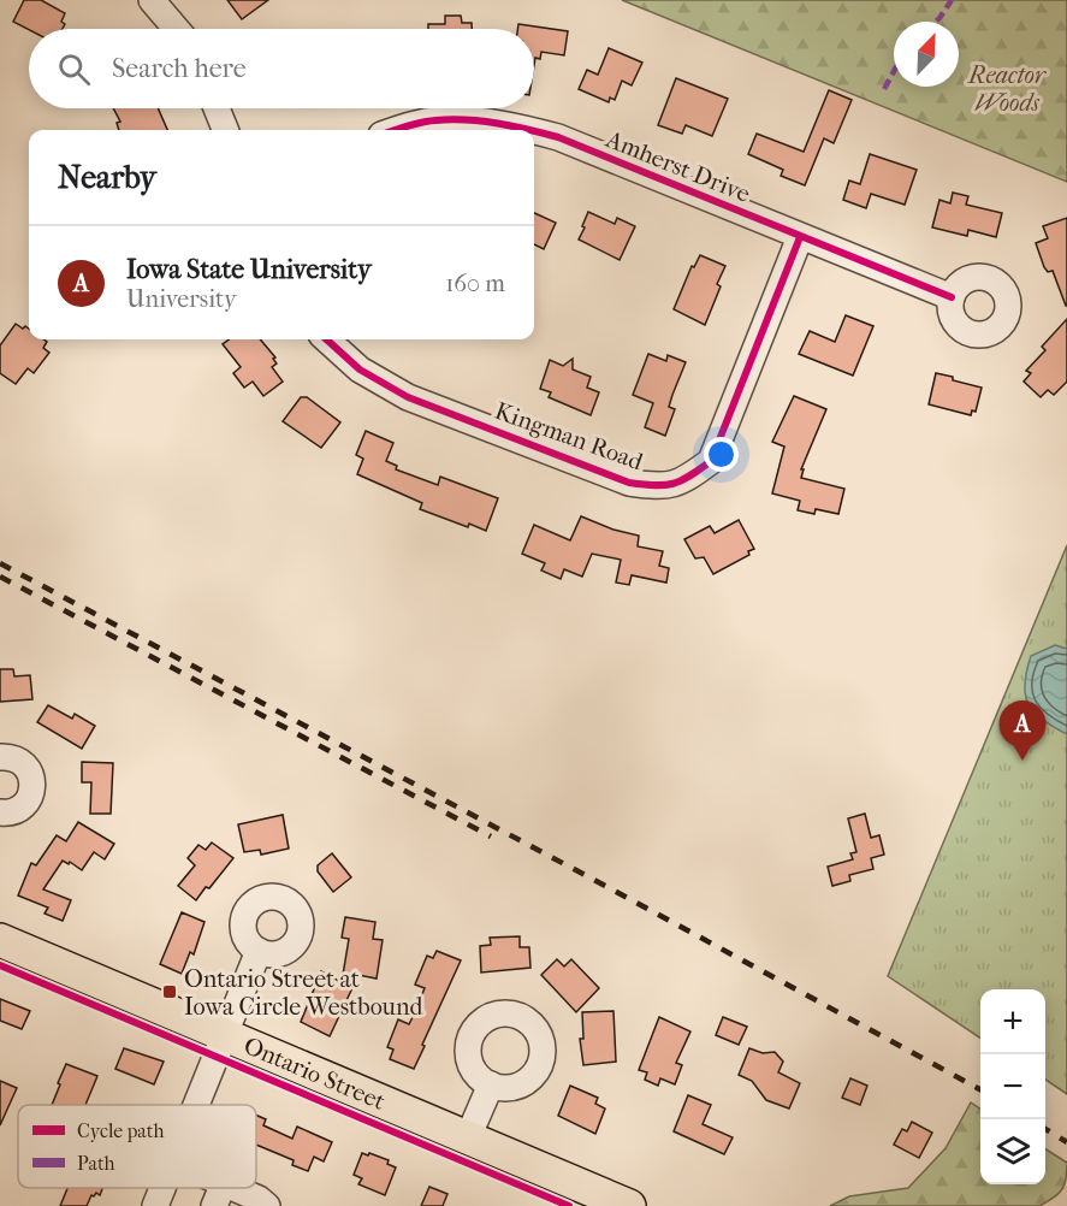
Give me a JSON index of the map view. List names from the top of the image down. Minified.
{"streets":{"main road":["Ontario Street"],"street":["Amherst Drive","Kingman Road"]},"crossings":[["Amherst Drive","Kingman Road"]],"parks":["Reactor Woods"],"places":{"transit":["Ontario Street at Iowa Circle Westbound"]},"legend":["Cycle path","Path"],"north":"top right","page":{"search":"Search here","heading":"Nearby","list":[{"mark":"A","name":"Iowa State University","note":"University","value":"160 m"}],"pins":"A","map_buttons":["+","−"]}}
